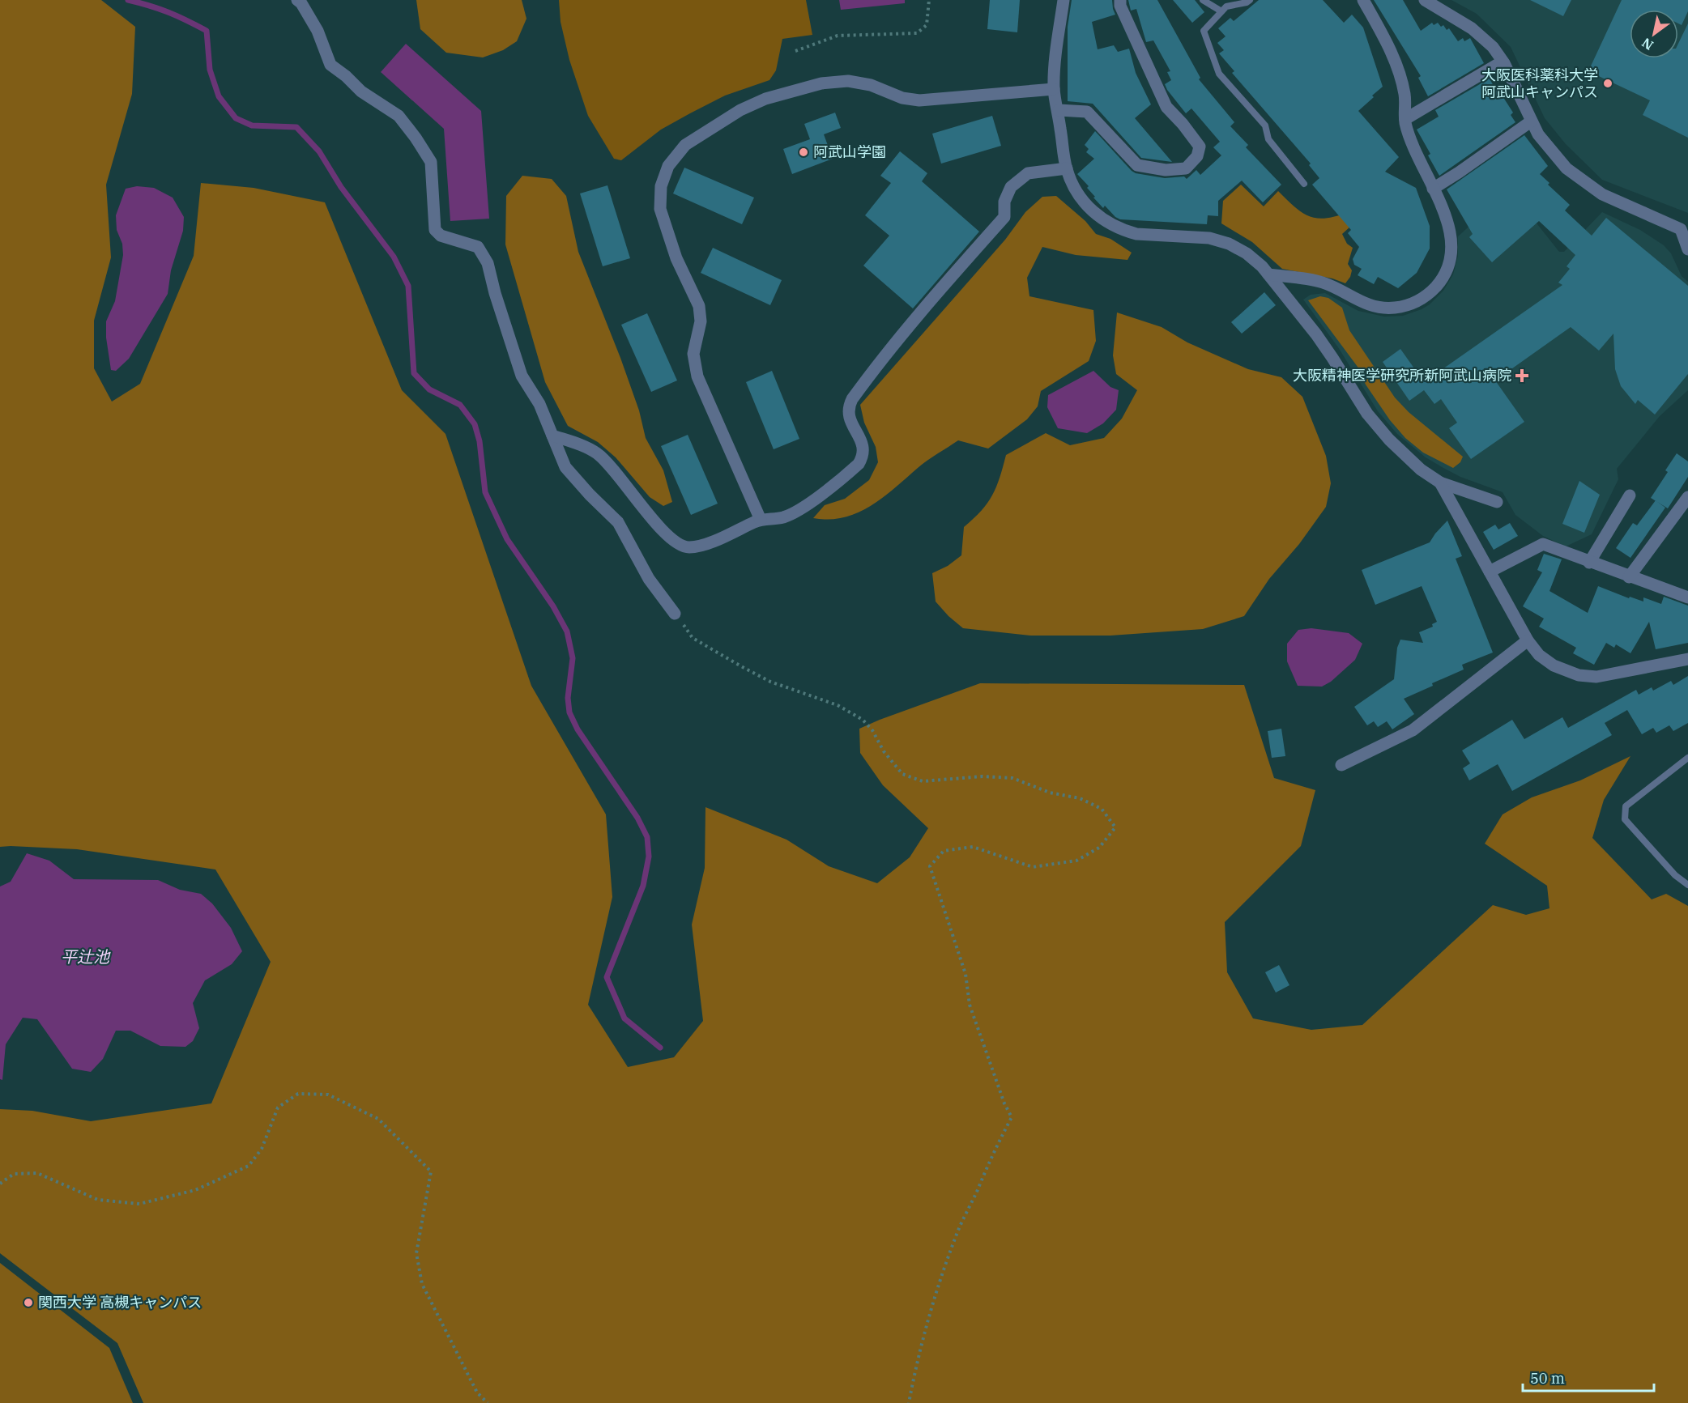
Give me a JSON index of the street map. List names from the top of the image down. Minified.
{"water":["平辻池"],"places":{"other":["大阪医科薬科大学 阿武山キャンパス","阿武山学園","関西大学 高槻キャンパス"],"health":["大阪精神医学研究所新阿武山病院"]},"scale_bar":"50 m","north":"bottom left"}
